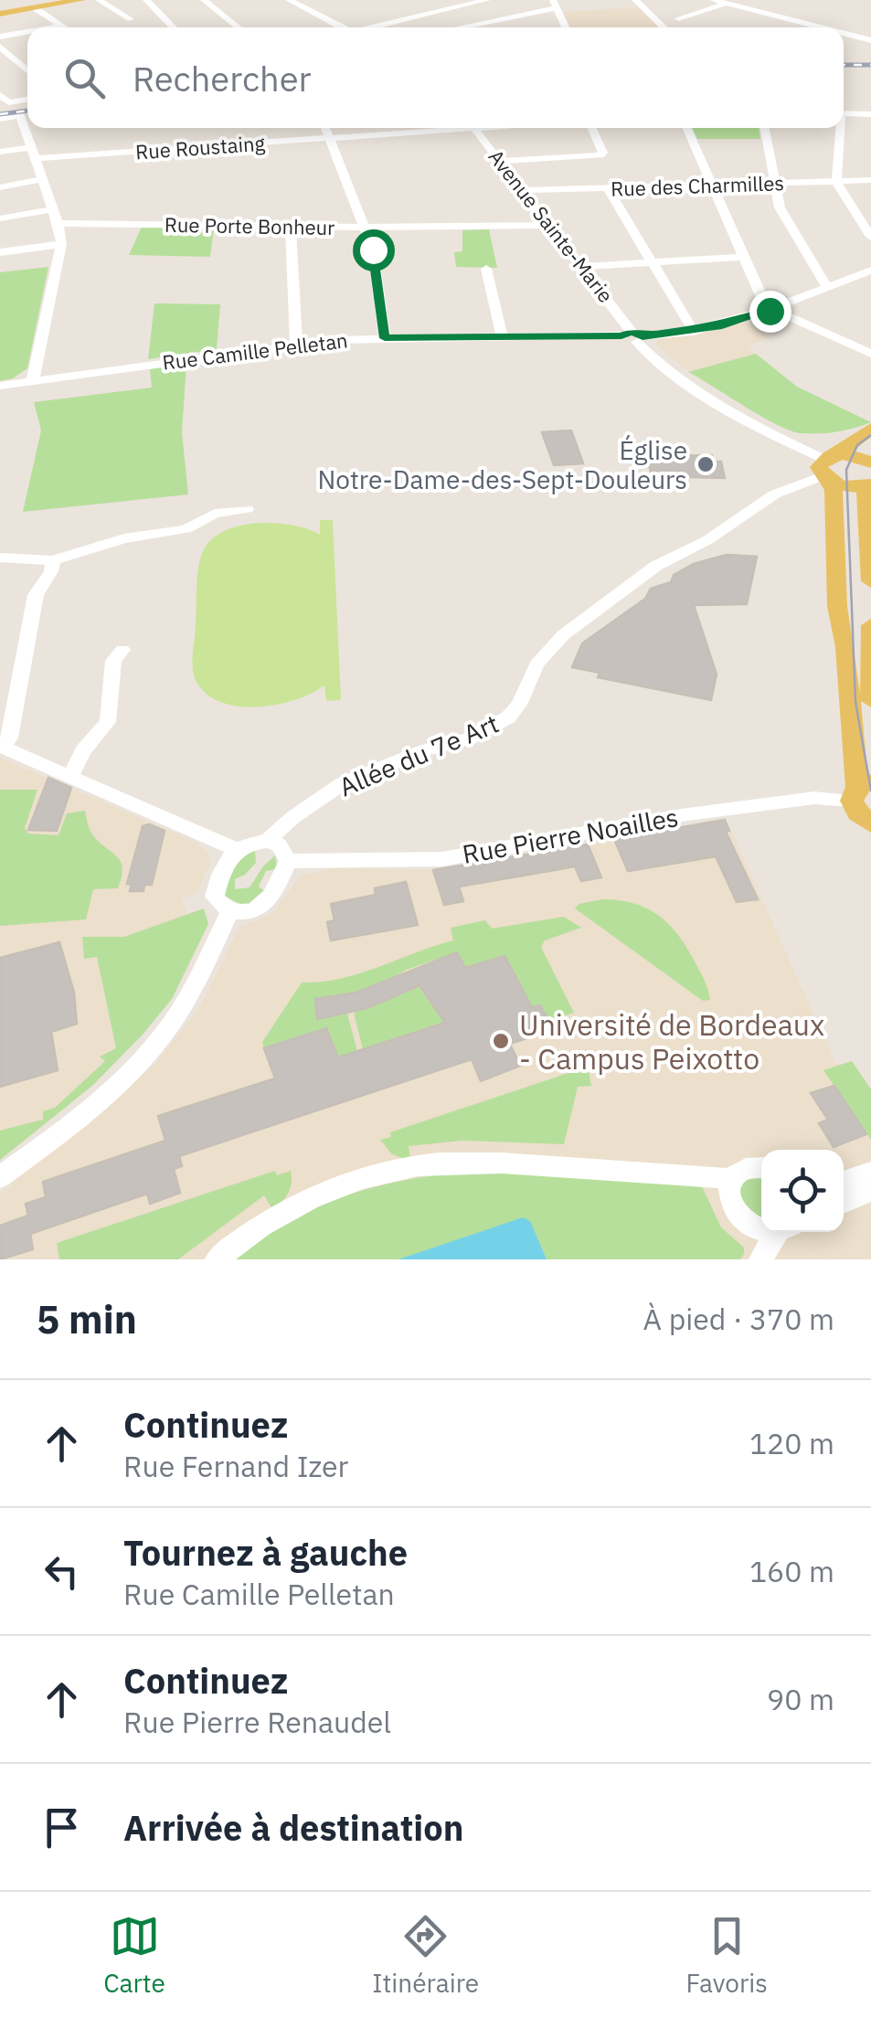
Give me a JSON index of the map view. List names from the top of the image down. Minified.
{"streets":{"street":["Rue Roustaing","Rue des Charmilles","Rue Porte Bonheur","Avenue Sainte-Marie","Rue Camille Pelletan","Allée du 7e Art","Rue Pierre Noailles"]},"crossings":[["Rue des Charmilles","Avenue Sainte-Marie"],["Rue Porte Bonheur","Avenue Sainte-Marie"],["Avenue Sainte-Marie","Rue Camille Pelletan"],["Allée du 7e Art","Rue Pierre Noailles"]],"places":["Église Notre-Dame-des-Sept-Douleurs","Université de Bordeaux - Campus Peixotto"],"page":{"search":"Rechercher","heading":["5 min","À pied · 370 m"],"list":[["Continuez","Rue Fernand Izer","120 m"],["Tournez à gauche","Rue Camille Pelletan","160 m"],["Continuez","Rue Pierre Renaudel","90 m"],"Arrivée à destination"],"nav":["Carte","Itinéraire","Favoris"]}}
